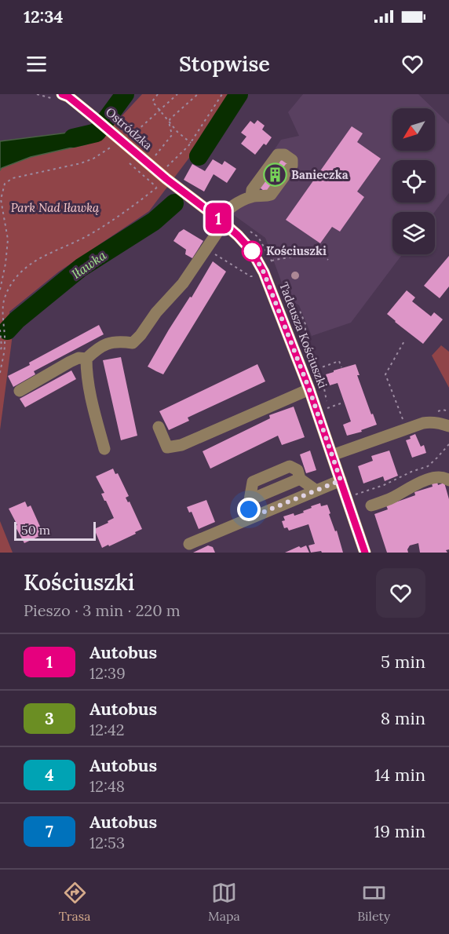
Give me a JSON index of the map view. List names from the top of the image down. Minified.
{"streets":{"main road":["Ostródzka","Tadeusza Kościuszki"]},"crossings":[["Ostródzka","Tadeusza Kościuszki"]],"water":["Iławka"],"parks":["Park Nad Iławką"],"places":{"building":["Banieczka"],"other":["Kościuszki"]},"lines":["bus line 1"],"scale_bar":"50 m","north":"bottom left","page":{"status":"12:34","header":"Stopwise","on_map":"1","scale":"50 m","heading":["Kościuszki","Pieszo · 3 min · 220 m"],"list":[{"mark":"1","name":"Autobus","note":"12:39","value":"5 min"},{"mark":"3","name":"Autobus","note":"12:42","value":"8 min"},{"mark":"4","name":"Autobus","note":"12:48","value":"14 min"},{"mark":"7","name":"Autobus","note":"12:53","value":"19 min"}],"tabs":["Trasa","Mapa","Bilety"]}}
